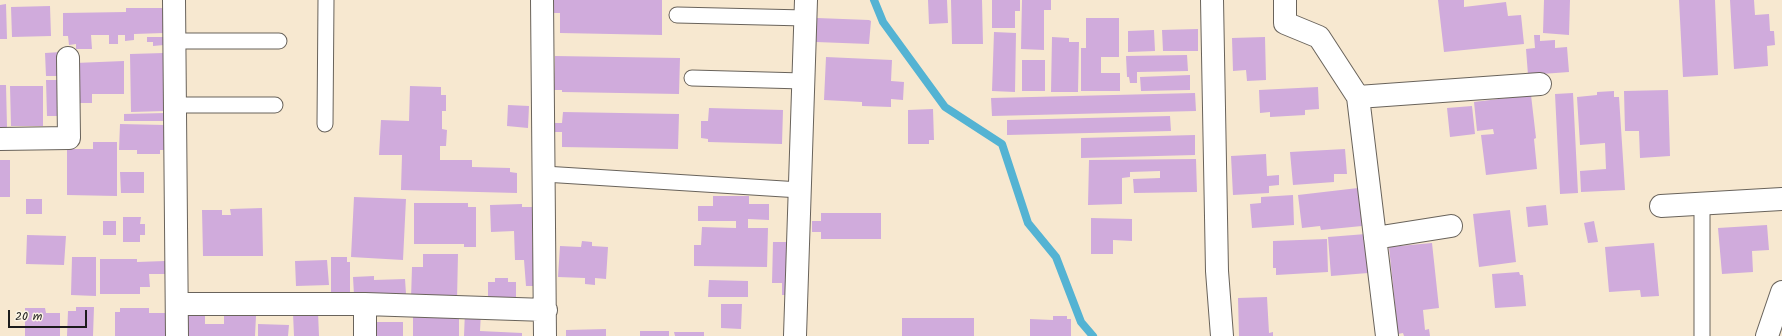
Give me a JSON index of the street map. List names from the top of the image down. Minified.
{"scale_bar":"20 m"}
